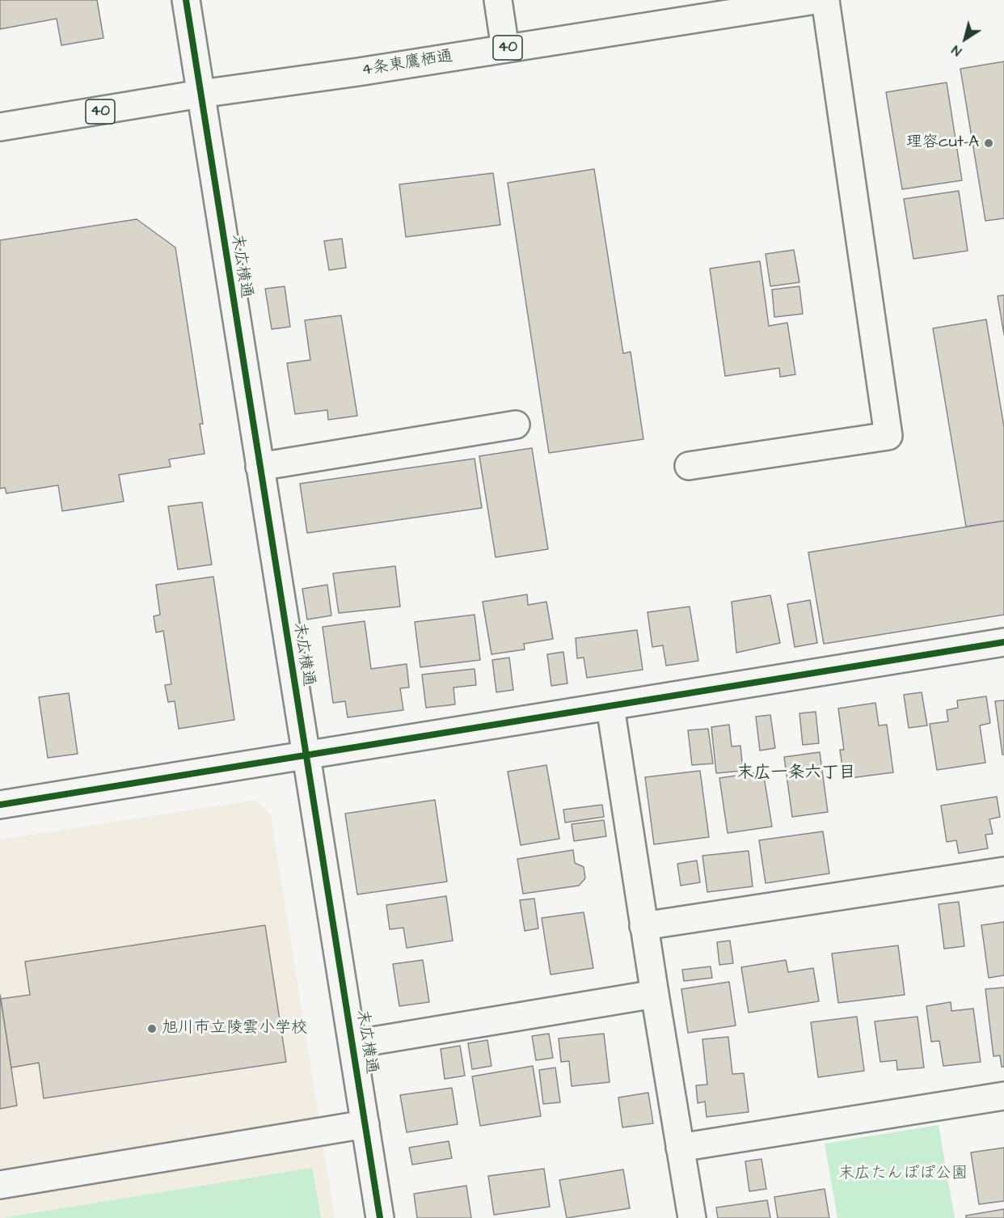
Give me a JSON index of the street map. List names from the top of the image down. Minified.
{"streets":{"main road":["40","4条東鷹栖通","末広横通"]},"crossings":[["4条東鷹栖通","末広横通"]],"districts":["末広一条六丁目"],"parks":["末広たんぽぽ公園"],"places":["理容cut-A","旭川市立陵雲小学校"],"north":"bottom left"}
